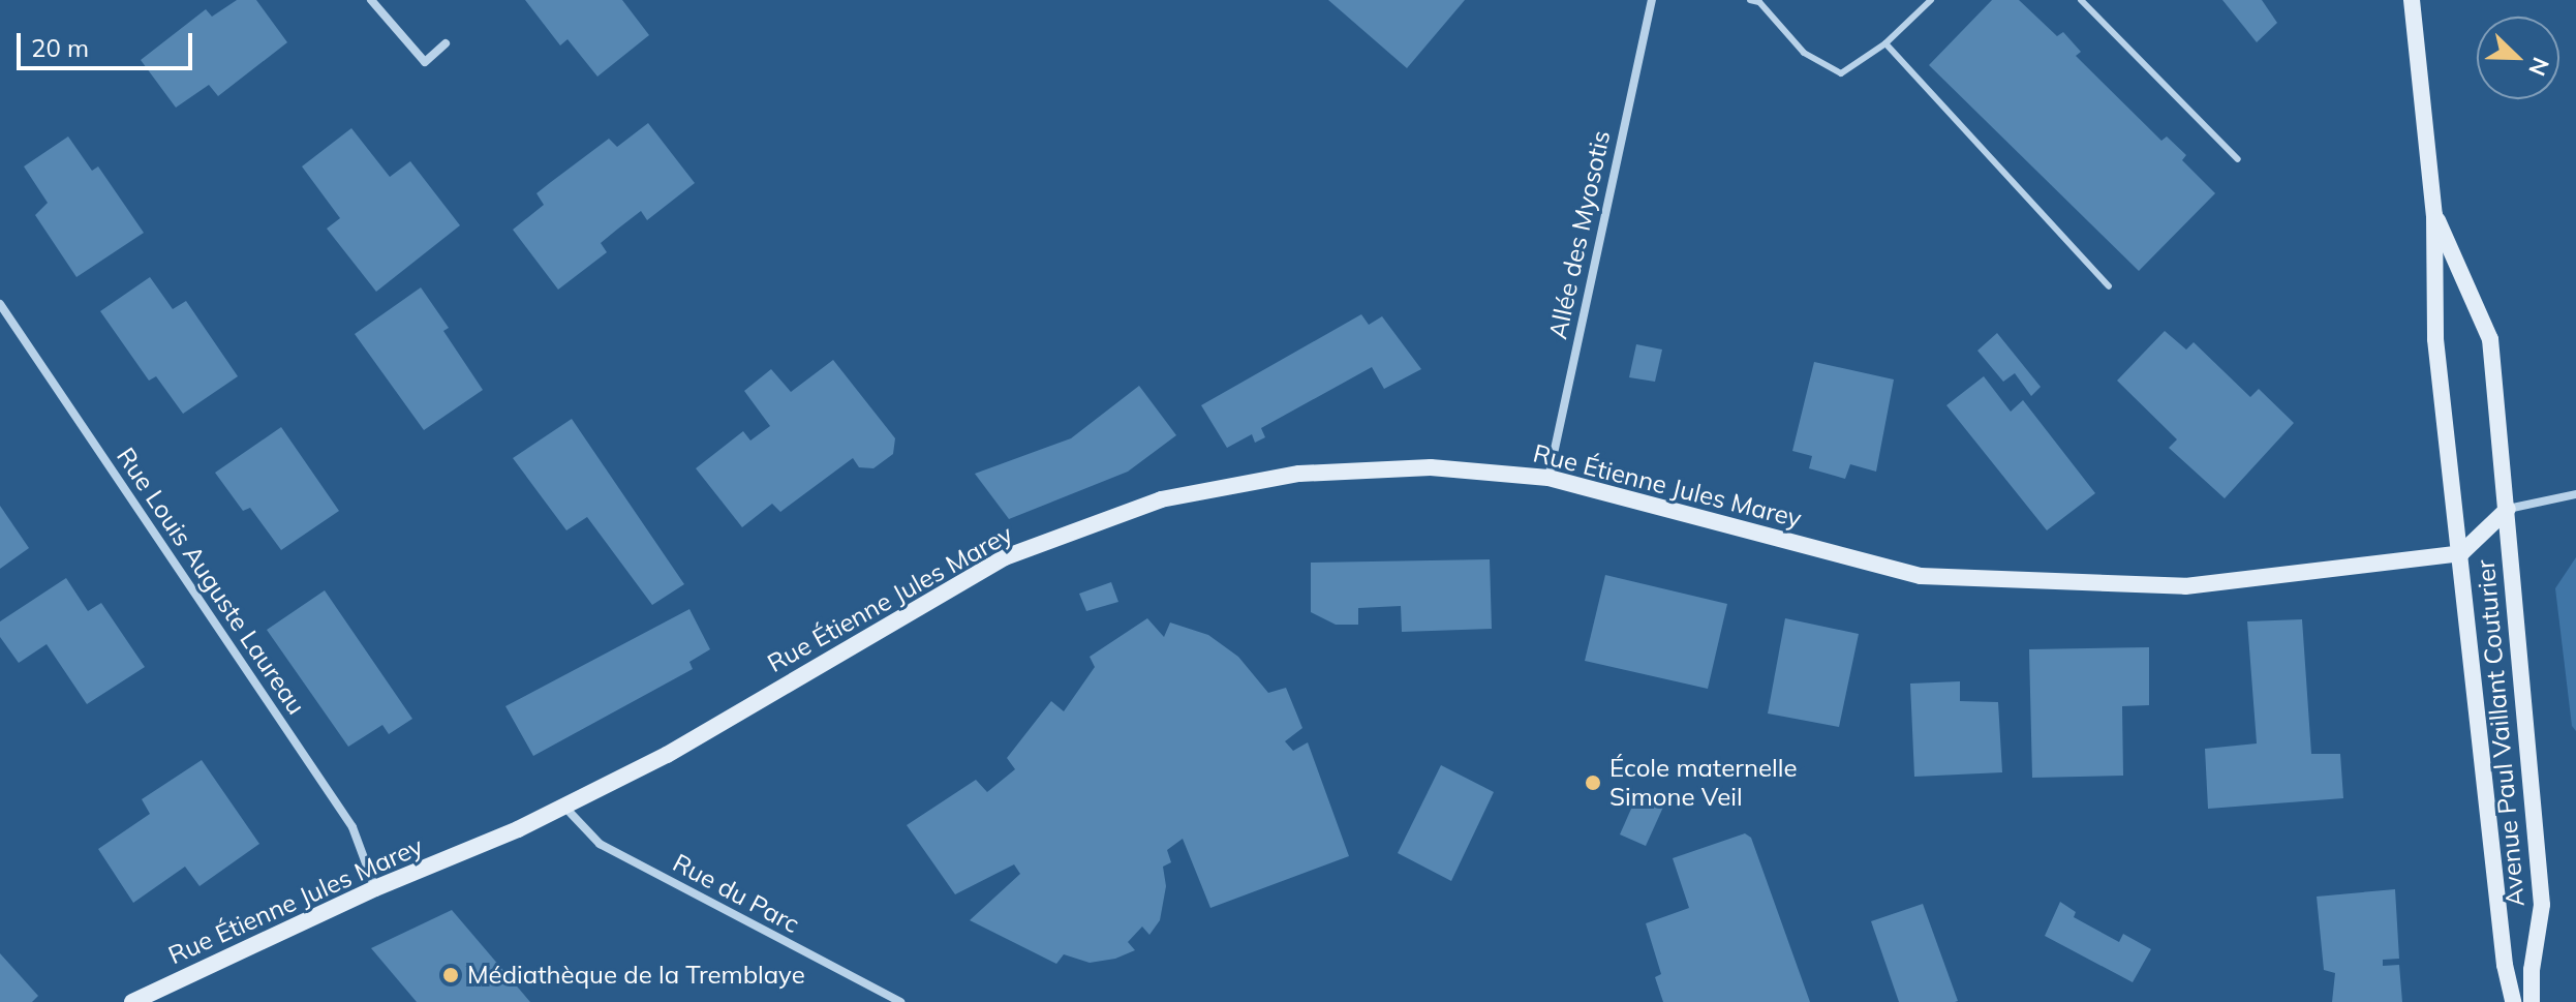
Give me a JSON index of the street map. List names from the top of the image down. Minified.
{"streets":{"street":["Allée des Myosotis","Rue Étienne Jules Marey","Rue Louis Auguste Laureau","Avenue Paul Vaillant Couturier","Rue du Parc"]},"crossings":[["Allée des Myosotis","Rue Étienne Jules Marey"],["Rue Étienne Jules Marey","Rue Louis Auguste Laureau"],["Rue Étienne Jules Marey","Avenue Paul Vaillant Couturier"],["Rue Étienne Jules Marey","Rue du Parc"]],"places":["École maternelle Simone Veil","Médiathèque de la Tremblaye"],"scale_bar":"20 m","north":"bottom right"}
